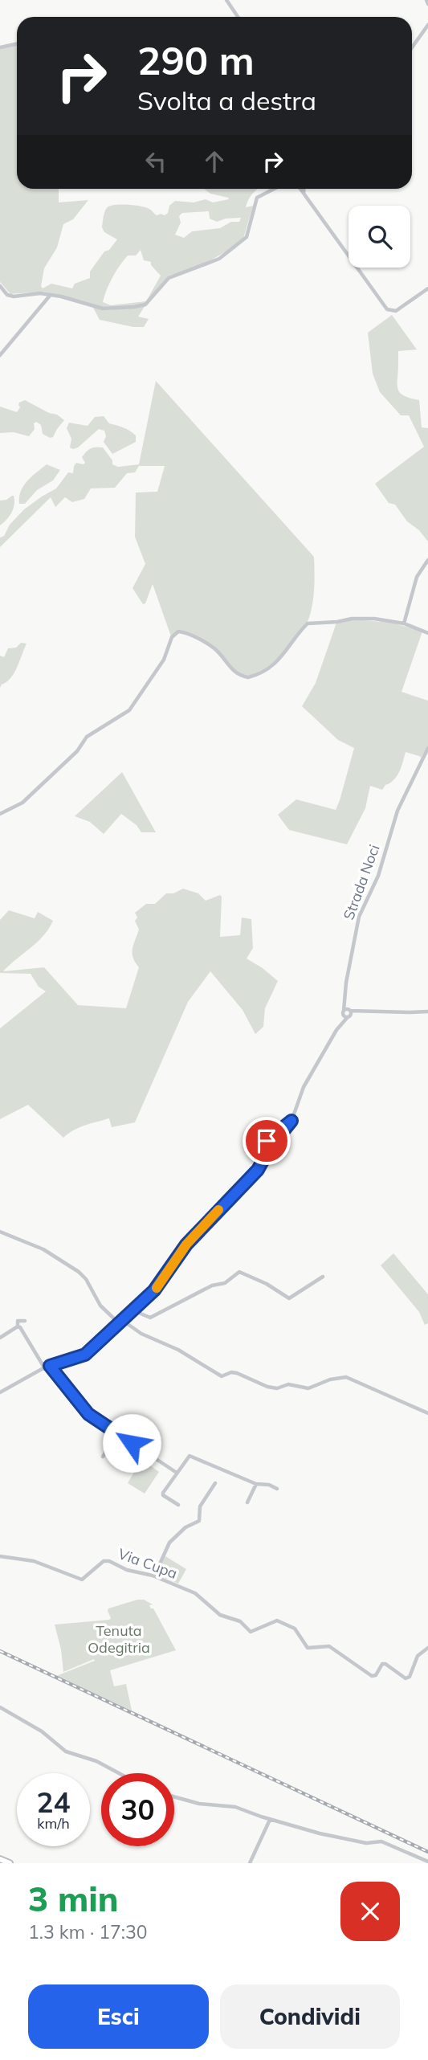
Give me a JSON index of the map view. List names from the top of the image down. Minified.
{"streets":{"street":["Strada Noci","Via Cupa"]},"parks":["Tenuta Odegitria"],"page":{"turn":["290 m","Svolta a destra"],"speed":"24 km/h","limit":"30","heading":["3 min","1.3 km · 17:30"],"buttons":["Esci","Condividi"]}}
